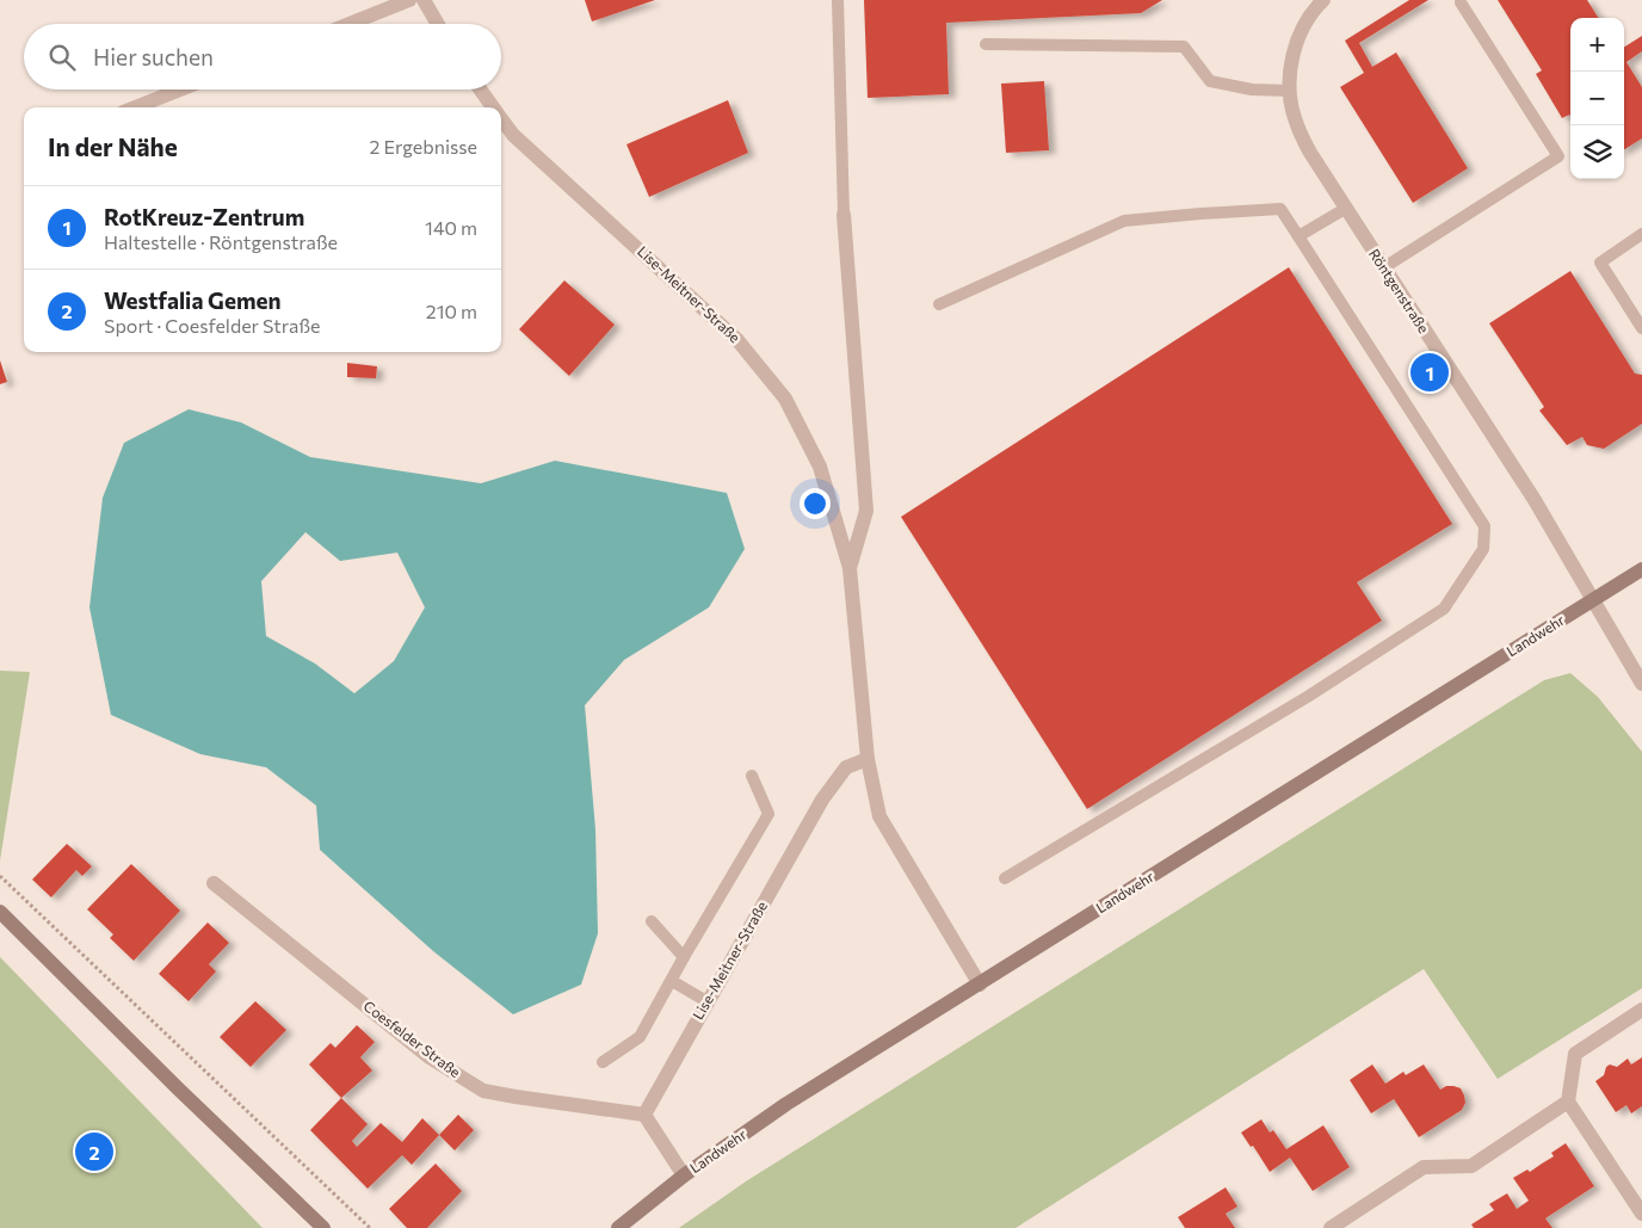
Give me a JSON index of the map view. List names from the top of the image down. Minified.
{"streets":{"main road":["Landwehr"],"street":["Röntgenstraße","Lise-Meitner-Straße","Coesfelder Straße"]},"crossings":[["Röntgenstraße","Landwehr"],["Lise-Meitner-Straße","Landwehr"],["Lise-Meitner-Straße","Coesfelder Straße"]],"page":{"map_buttons":["+","−"],"search":"Hier suchen","heading":["In der Nähe","2 Ergebnisse"],"list":[{"mark":"1","name":"RotKreuz-Zentrum","note":"Haltestelle · Röntgenstraße","value":"140 m"},{"mark":"2","name":"Westfalia Gemen","note":"Sport · Coesfelder Straße","value":"210 m"}],"pins":["1","2"]}}
